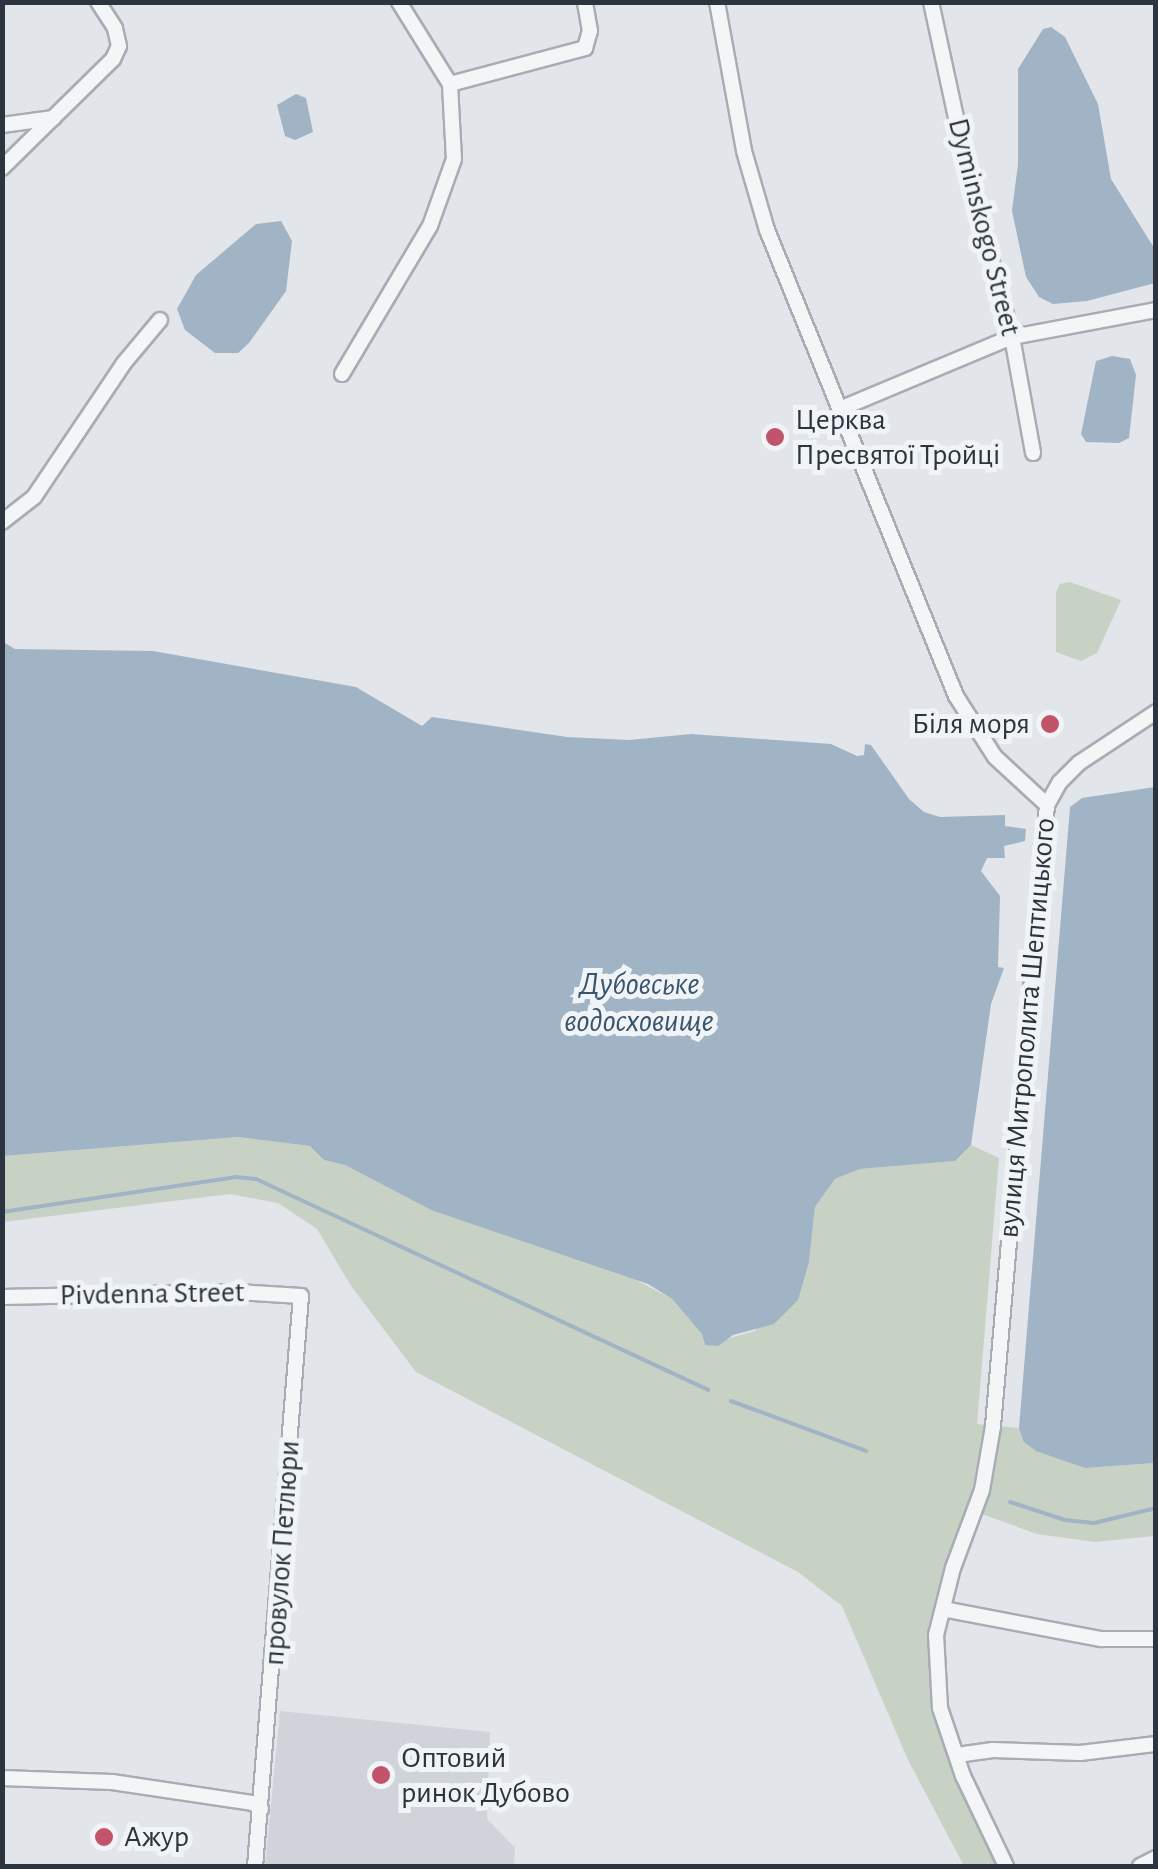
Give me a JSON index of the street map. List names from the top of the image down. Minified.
{"streets":{"street":["Dyminskogo Street","вулиця Митрополита Шептицького","Pivdenna Street","провулок Петлюри"]},"crossings":[["Pivdenna Street","провулок Петлюри"]],"water":["Дубовське водосховище"],"places":["Церква Пресвятої Тройці","Біля моря","Оптовий ринок Дубово","Ажур"]}
